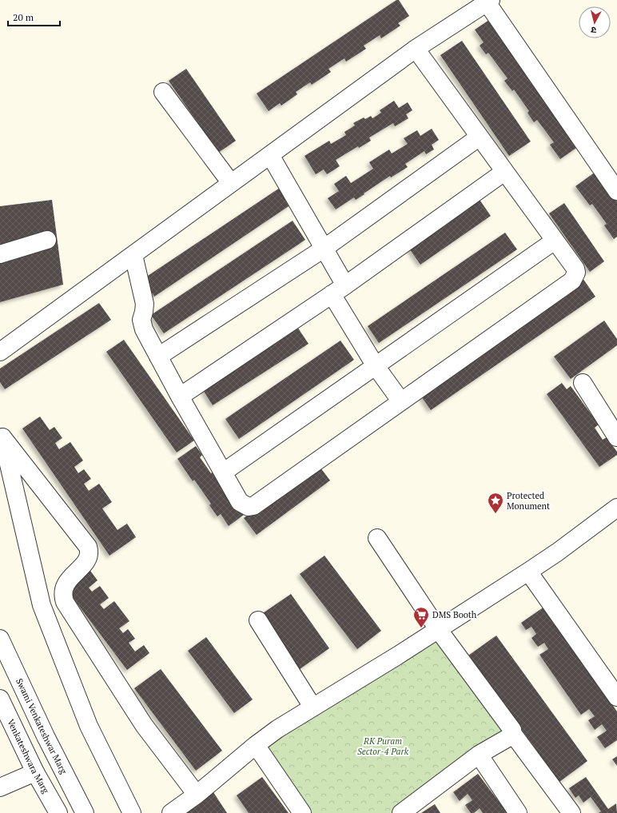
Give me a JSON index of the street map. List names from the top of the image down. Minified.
{"streets":{"street":["Swami Venkateshwar Marg","Venkateshwara Marg"]},"parks":["RK Puram Sector-4 Park"],"places":{"place":["Protected Monument"],"supermarket":["DMS Booth"]},"scale_bar":"20 m","north":"bottom"}
